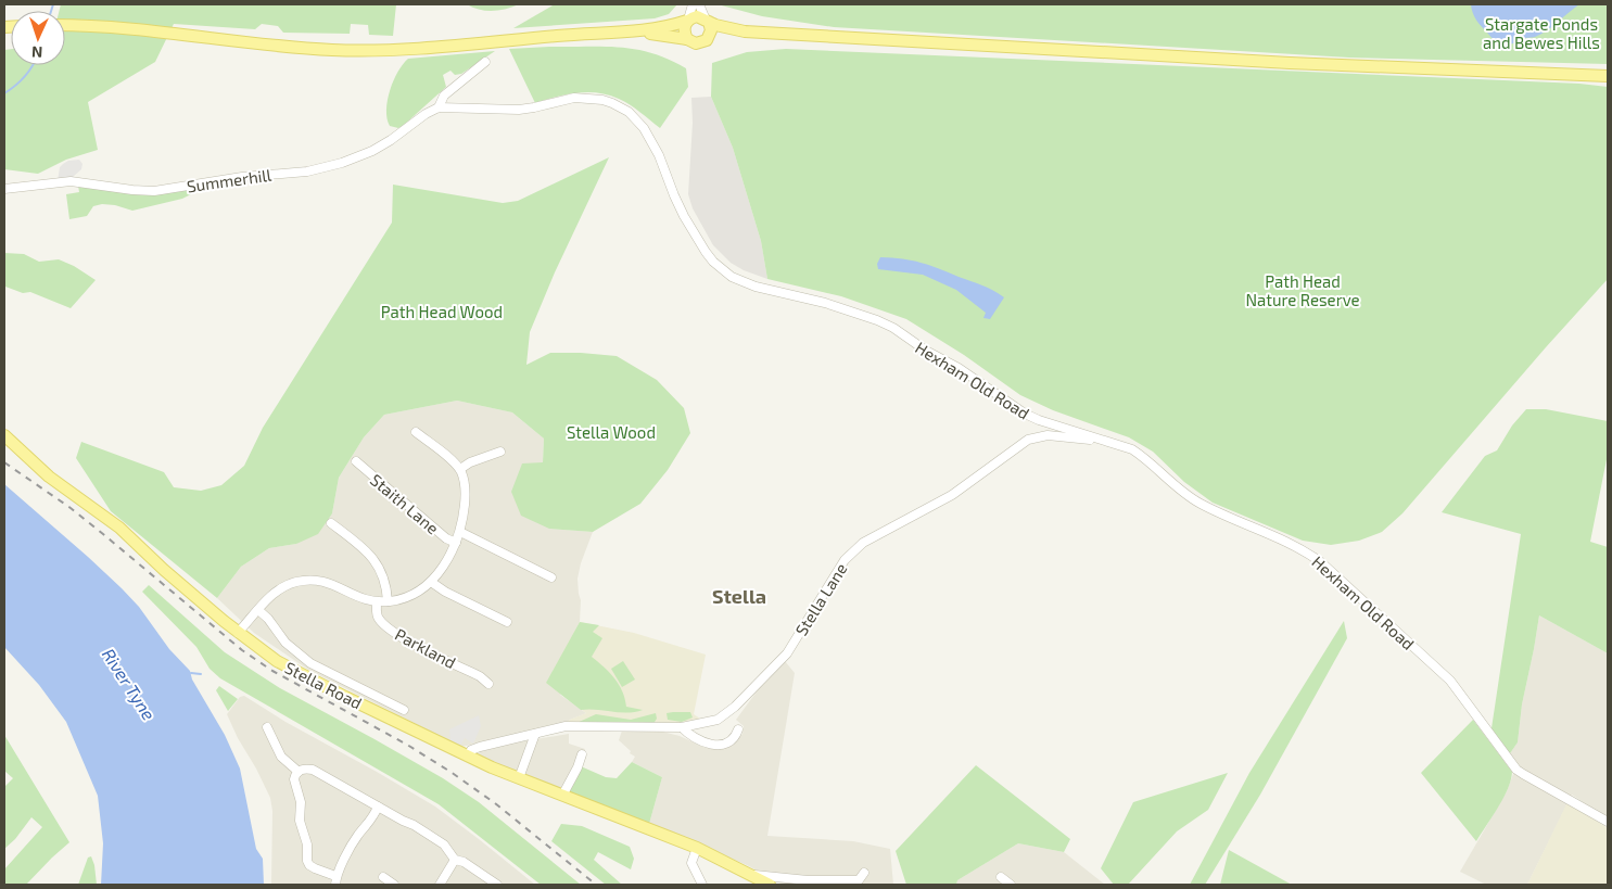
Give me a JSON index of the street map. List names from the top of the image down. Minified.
{"streets":{"main road":["Stella Road"],"street":["Summerhill","Hexham Old Road","Staith Lane","Stella Lane","Parkland"]},"crossings":[["Summerhill","Hexham Old Road"],["Hexham Old Road","Stella Lane"],["Stella Lane","Stella Road"]],"districts":["Stella"],"water":["River Tyne"],"parks":["Stargate Ponds and Bewes Hills","Path Head Nature Reserve","Path Head Wood","Stella Wood"],"north":"bottom"}
